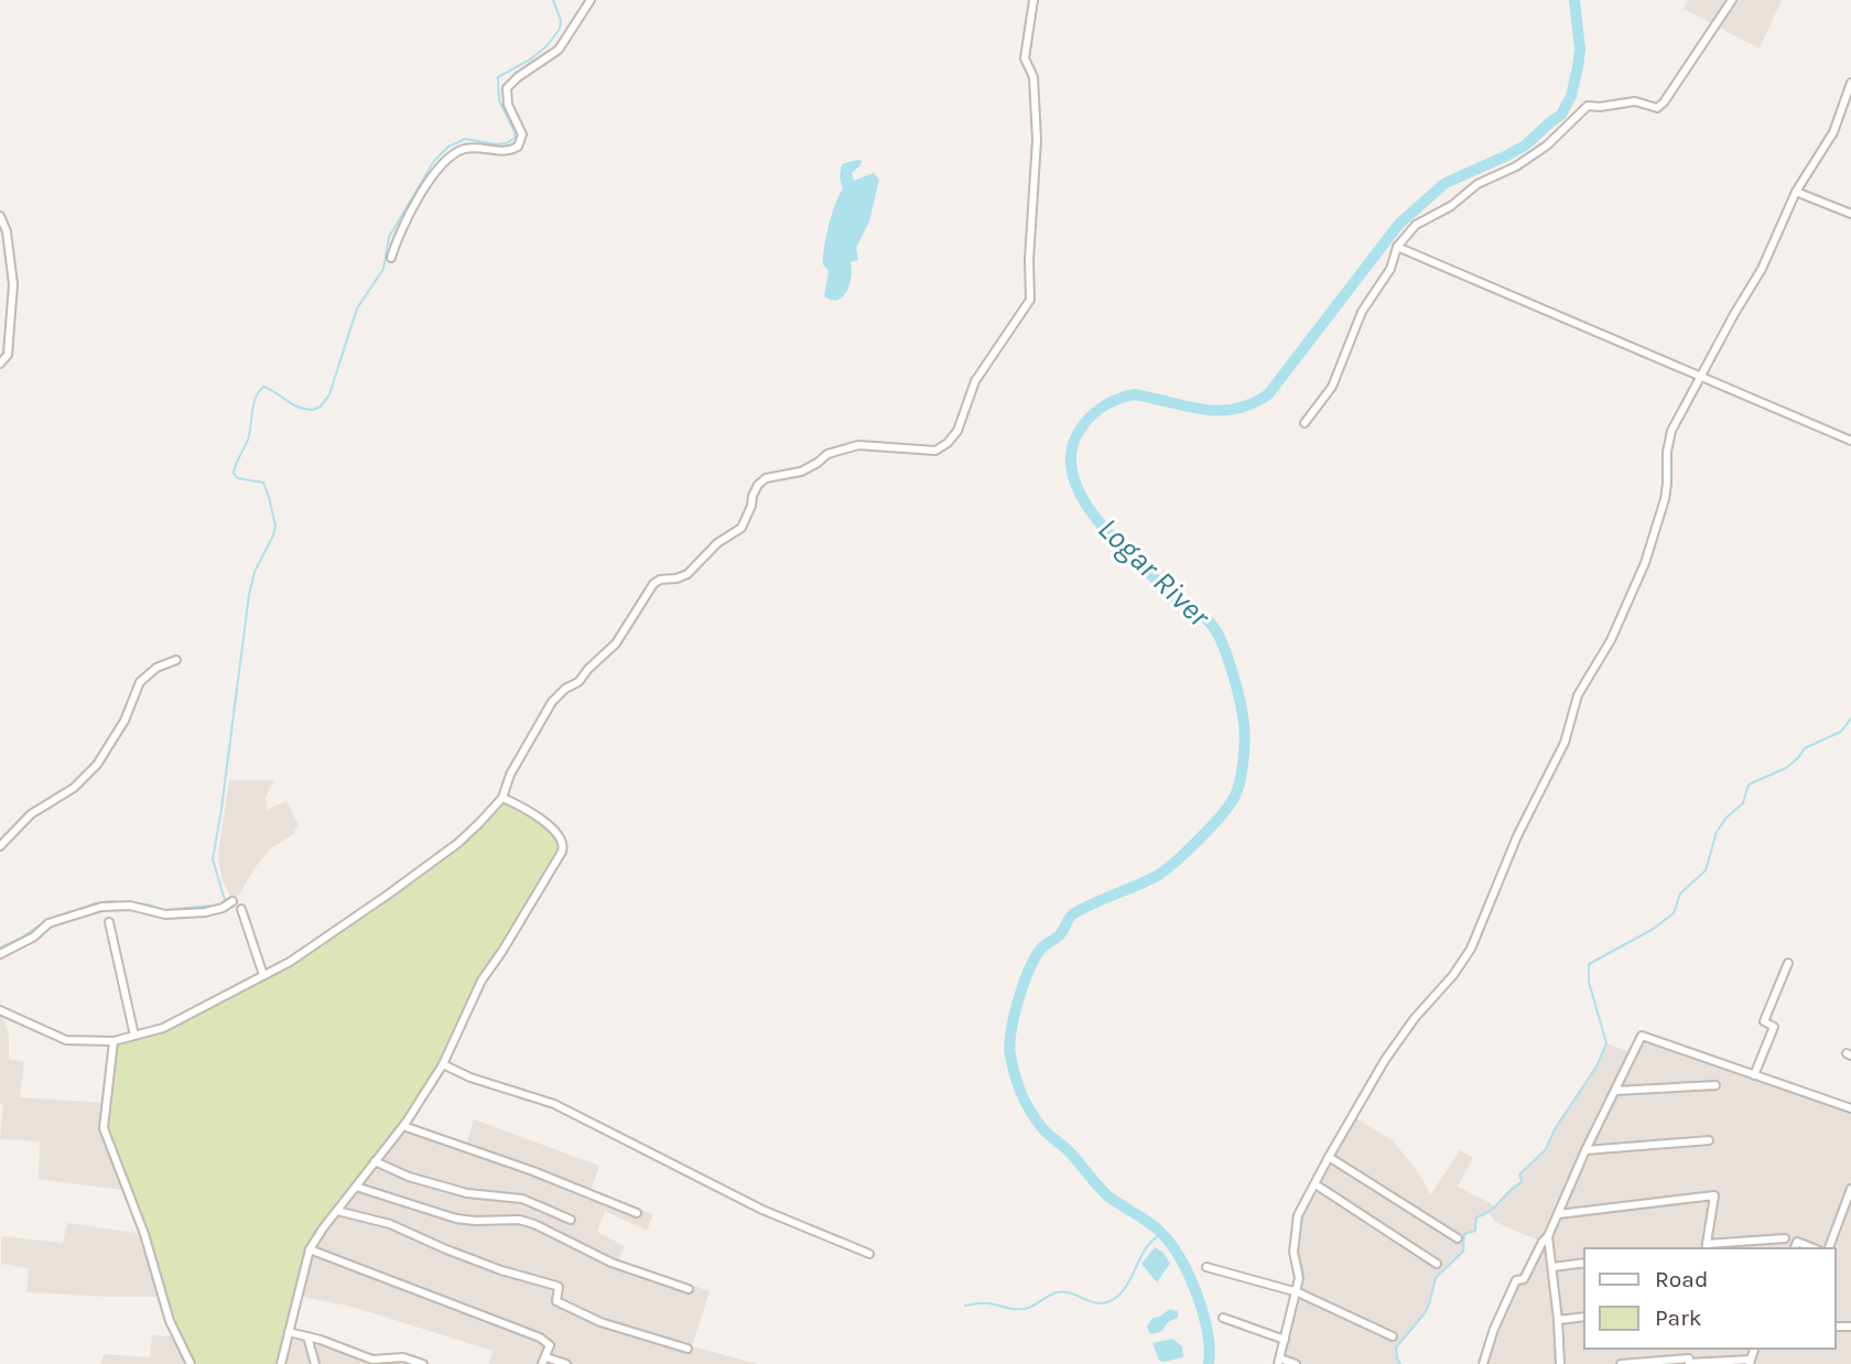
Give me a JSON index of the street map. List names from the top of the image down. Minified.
{"water":["Logar River"],"legend":["Road","Park"]}
